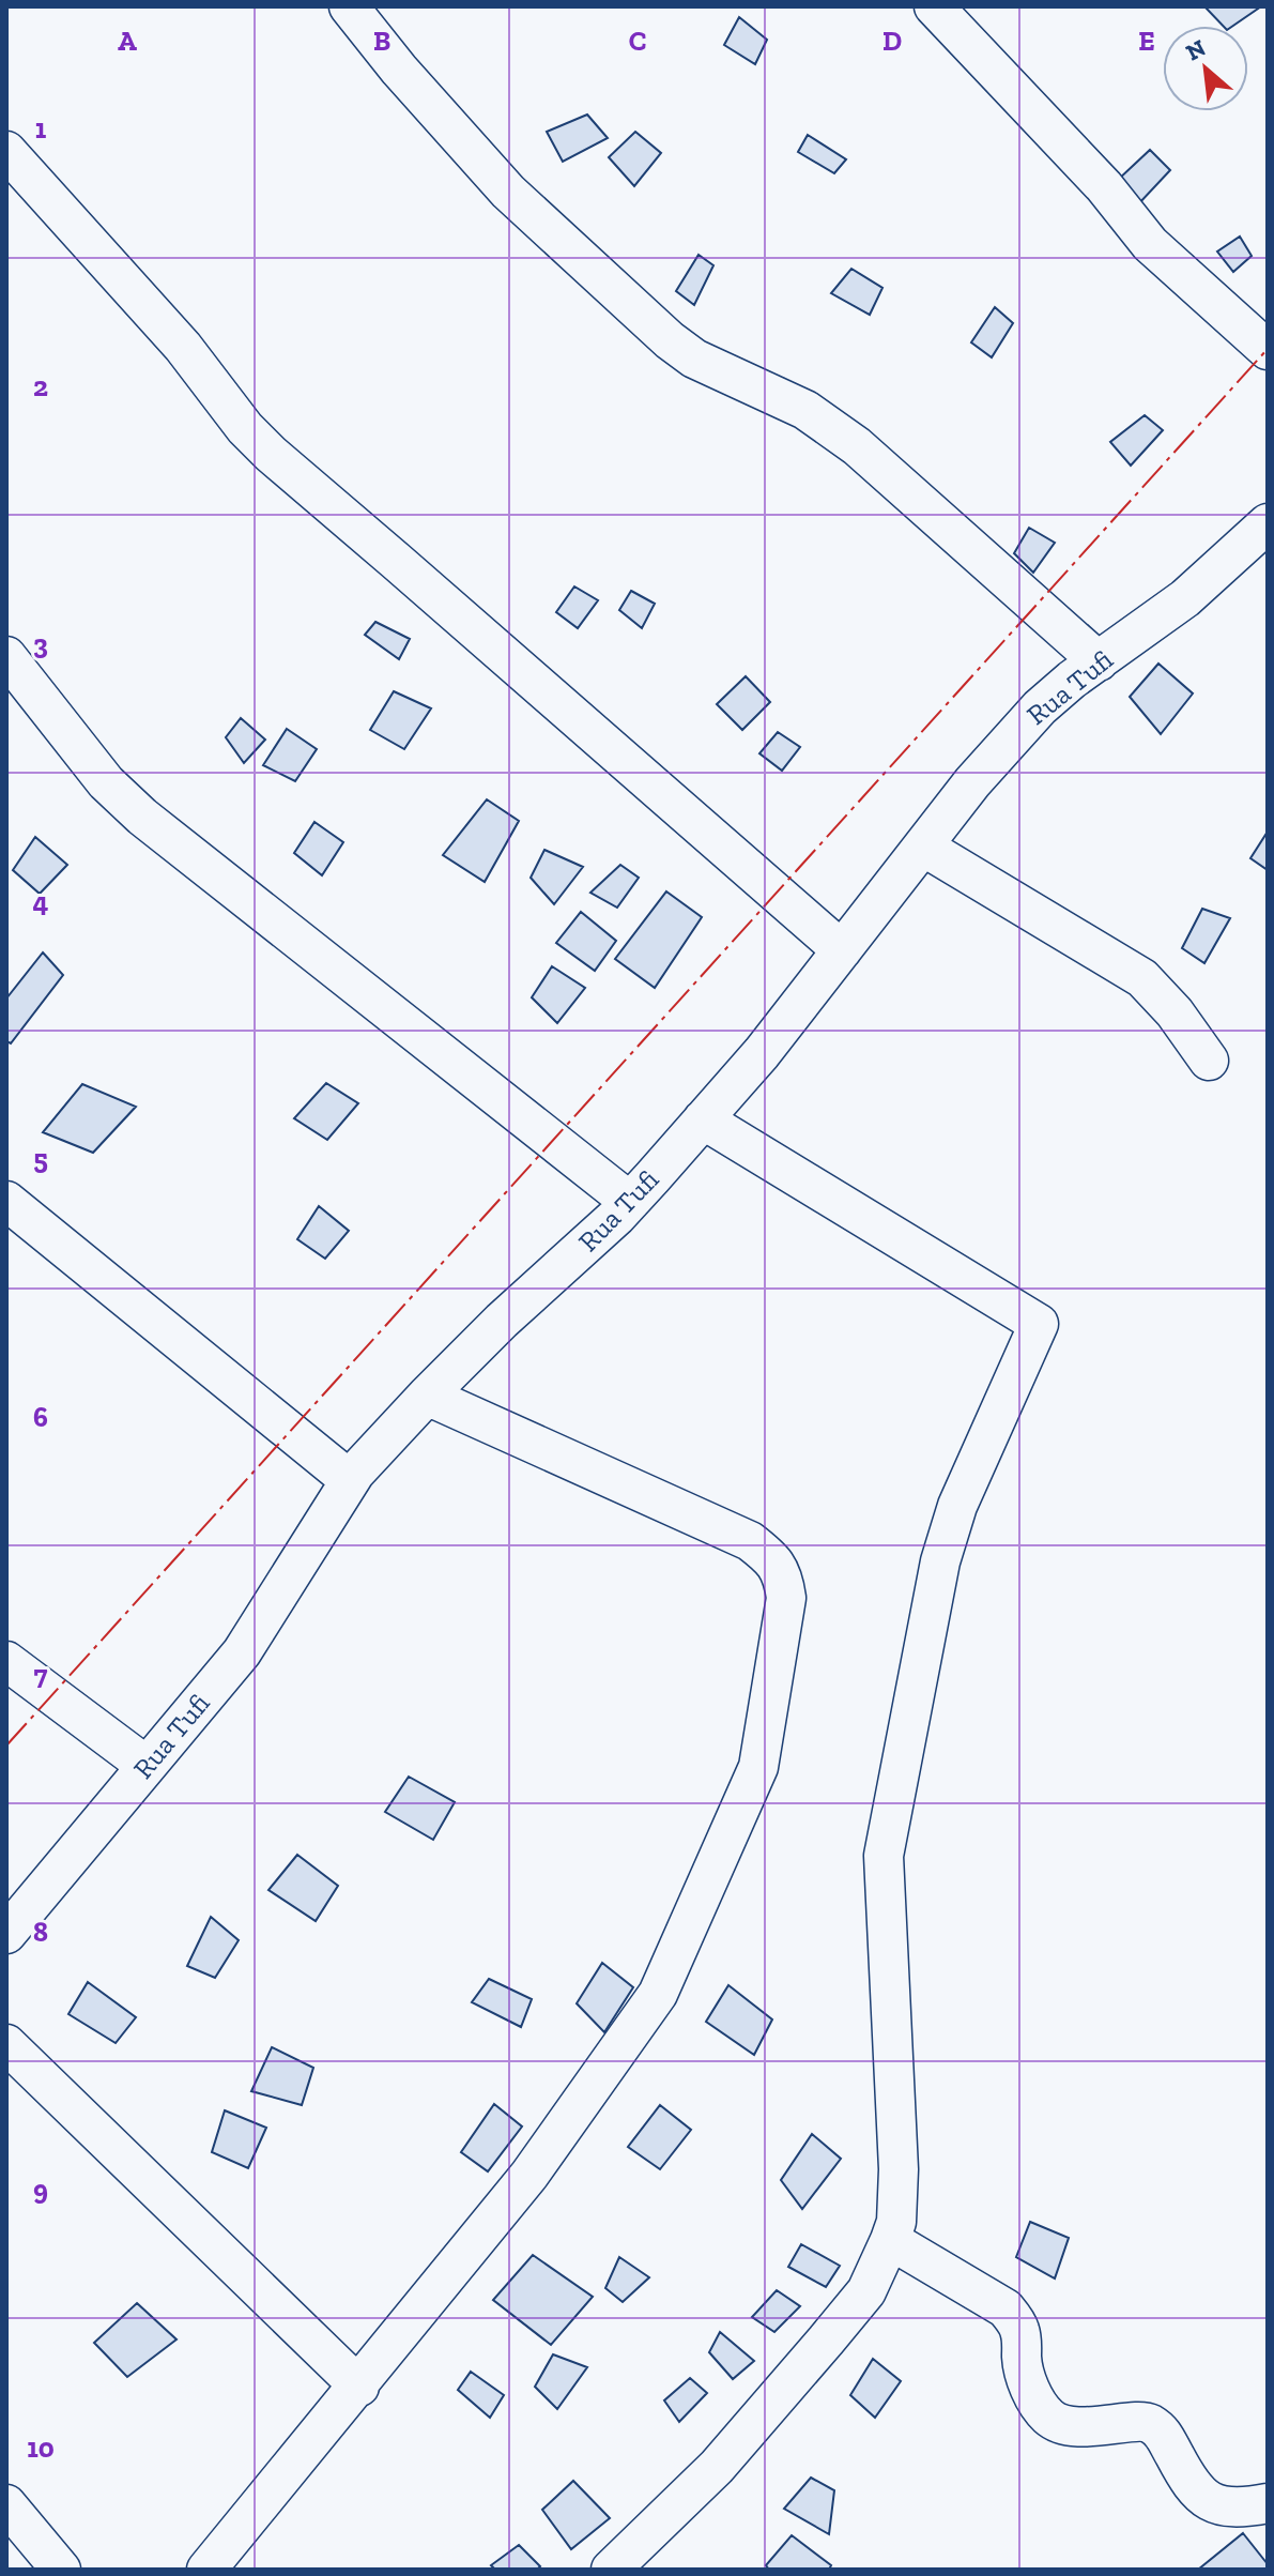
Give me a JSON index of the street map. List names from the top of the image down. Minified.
{"streets":{"street":["Rua Tufi"]},"north":"top left","grid":{"columns":["A","B","C","D","E"],"rows":["1","2","3","4","5","6","7","8","9","10"]}}
